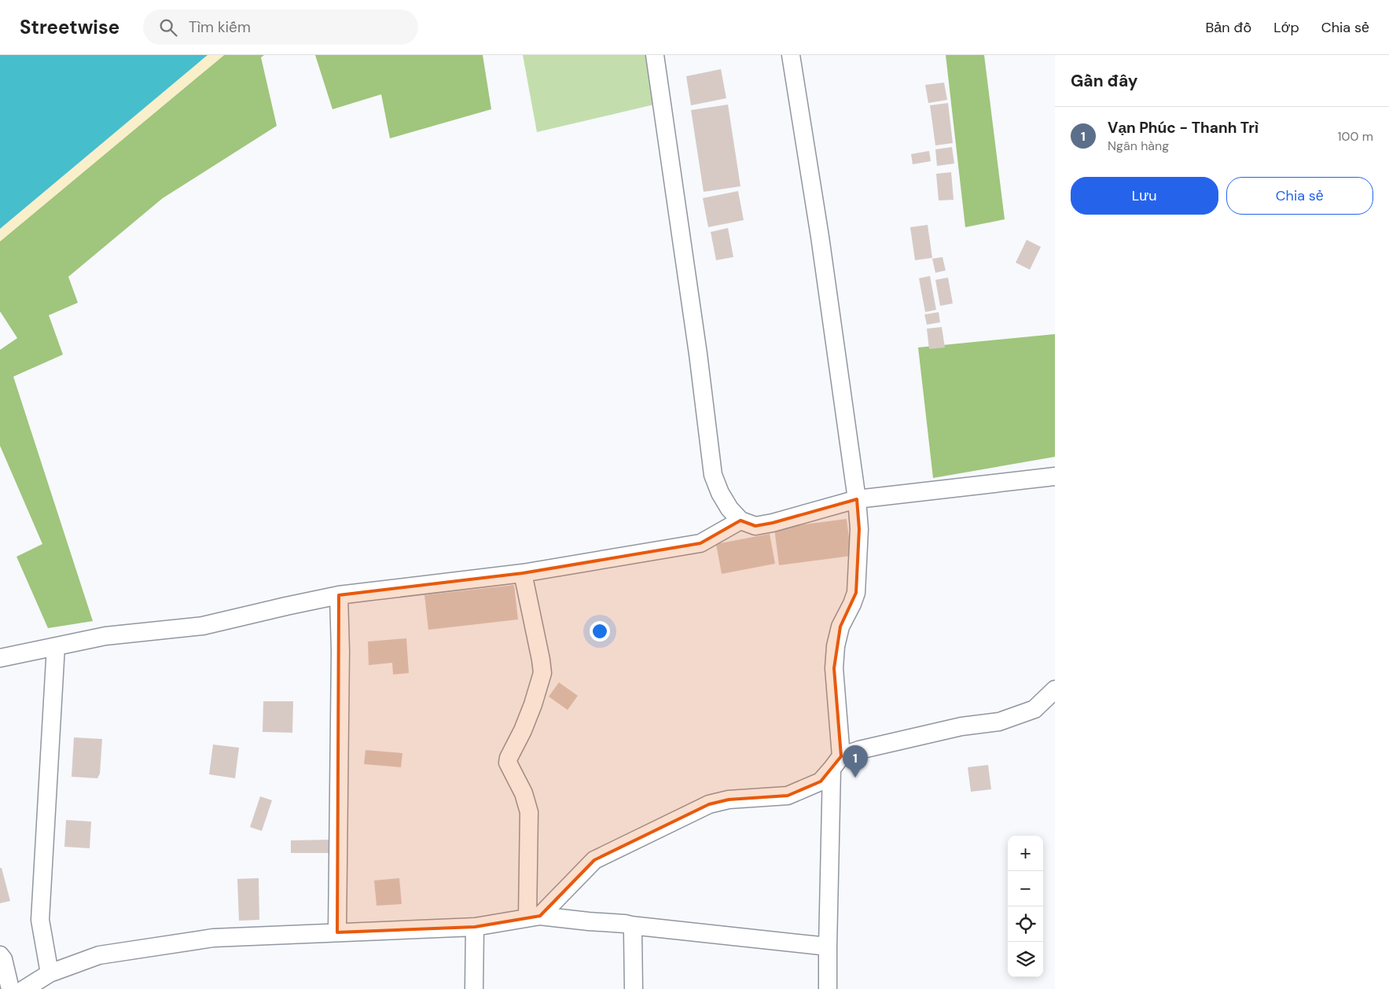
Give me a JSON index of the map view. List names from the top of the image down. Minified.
{"page":{"header":"Streetwise","search":"Tìm kiếm","nav":["Bản đồ","Lớp","Chia sẻ"],"heading":"Gần đây","list":[{"mark":"1","name":"Vạn Phúc - Thanh Trì","note":"Ngân hàng","value":"100 m"}],"buttons":["Lưu","Chia sẻ"],"pins":"1","map_buttons":["+","−"]}}
